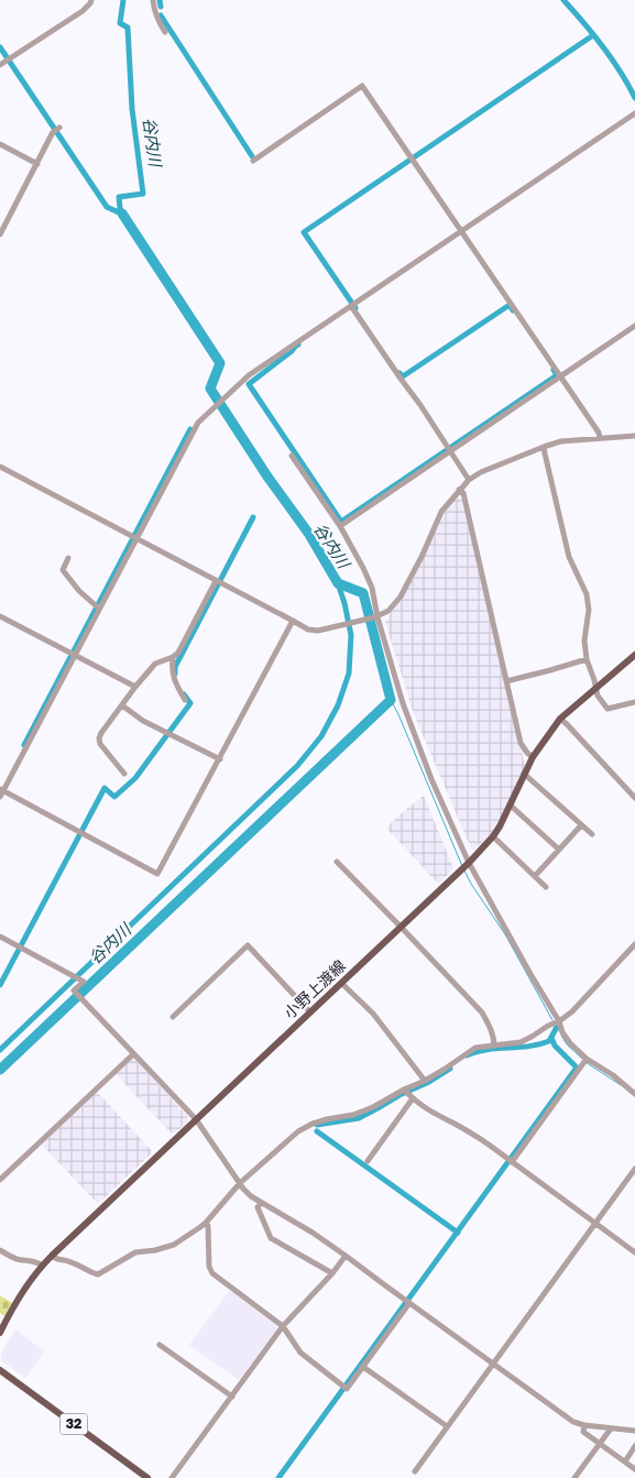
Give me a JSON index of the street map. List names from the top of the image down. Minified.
{"streets":{"main road":["小野上渡線","32"]},"water":["谷内川"]}
